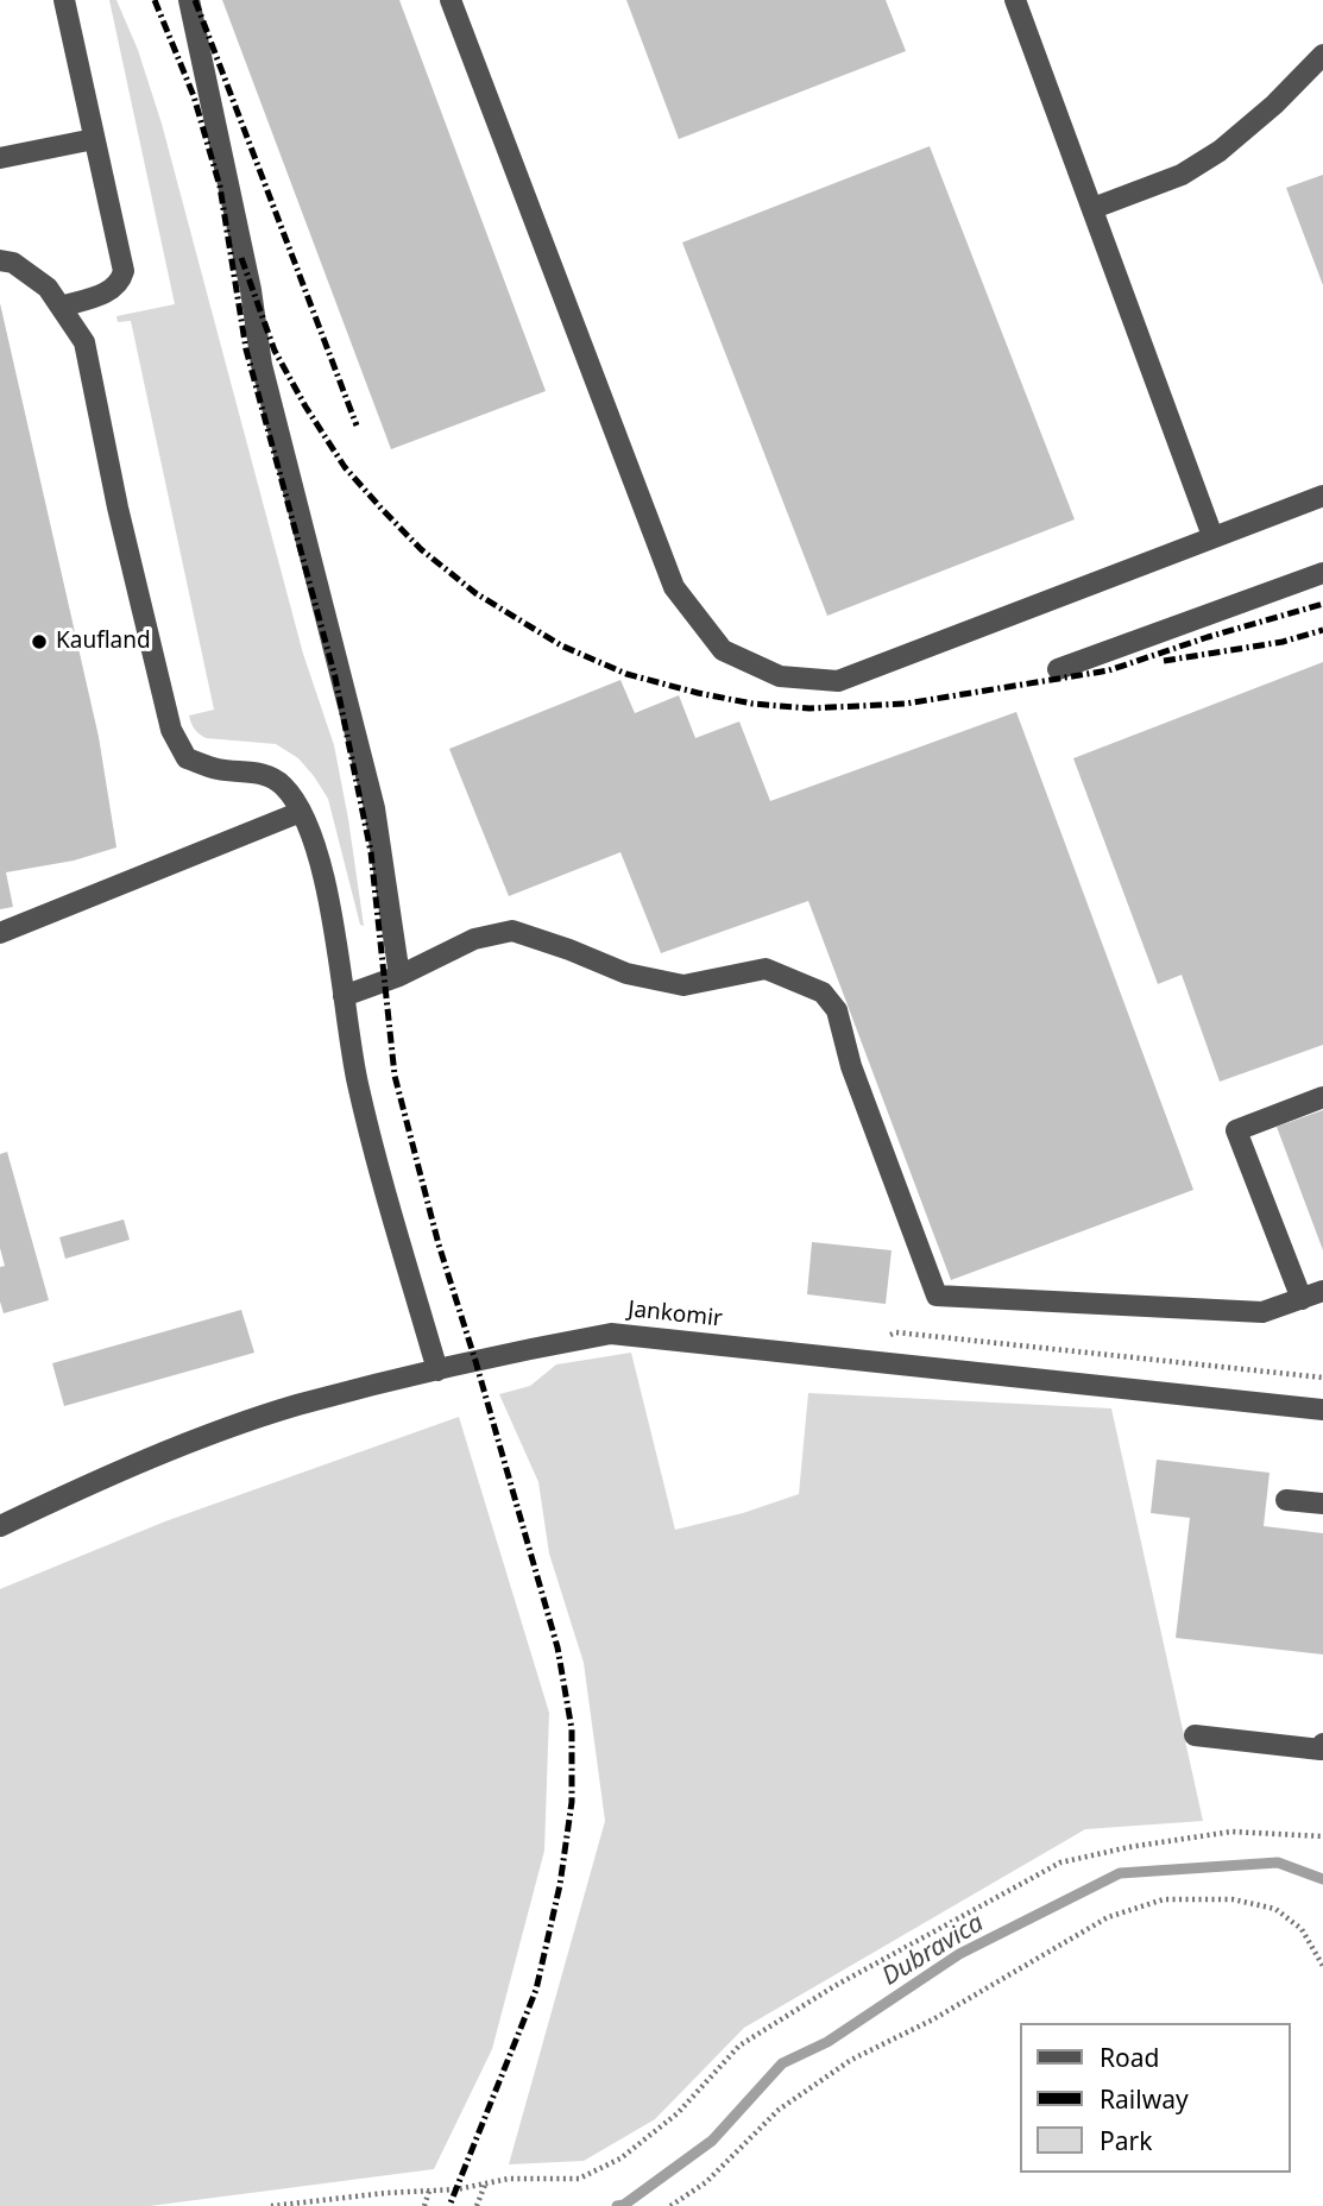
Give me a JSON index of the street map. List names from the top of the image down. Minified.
{"streets":{"street":["Jankomir"]},"water":["Dubravica"],"places":["Kaufland"],"legend":["Road","Railway","Park"]}
